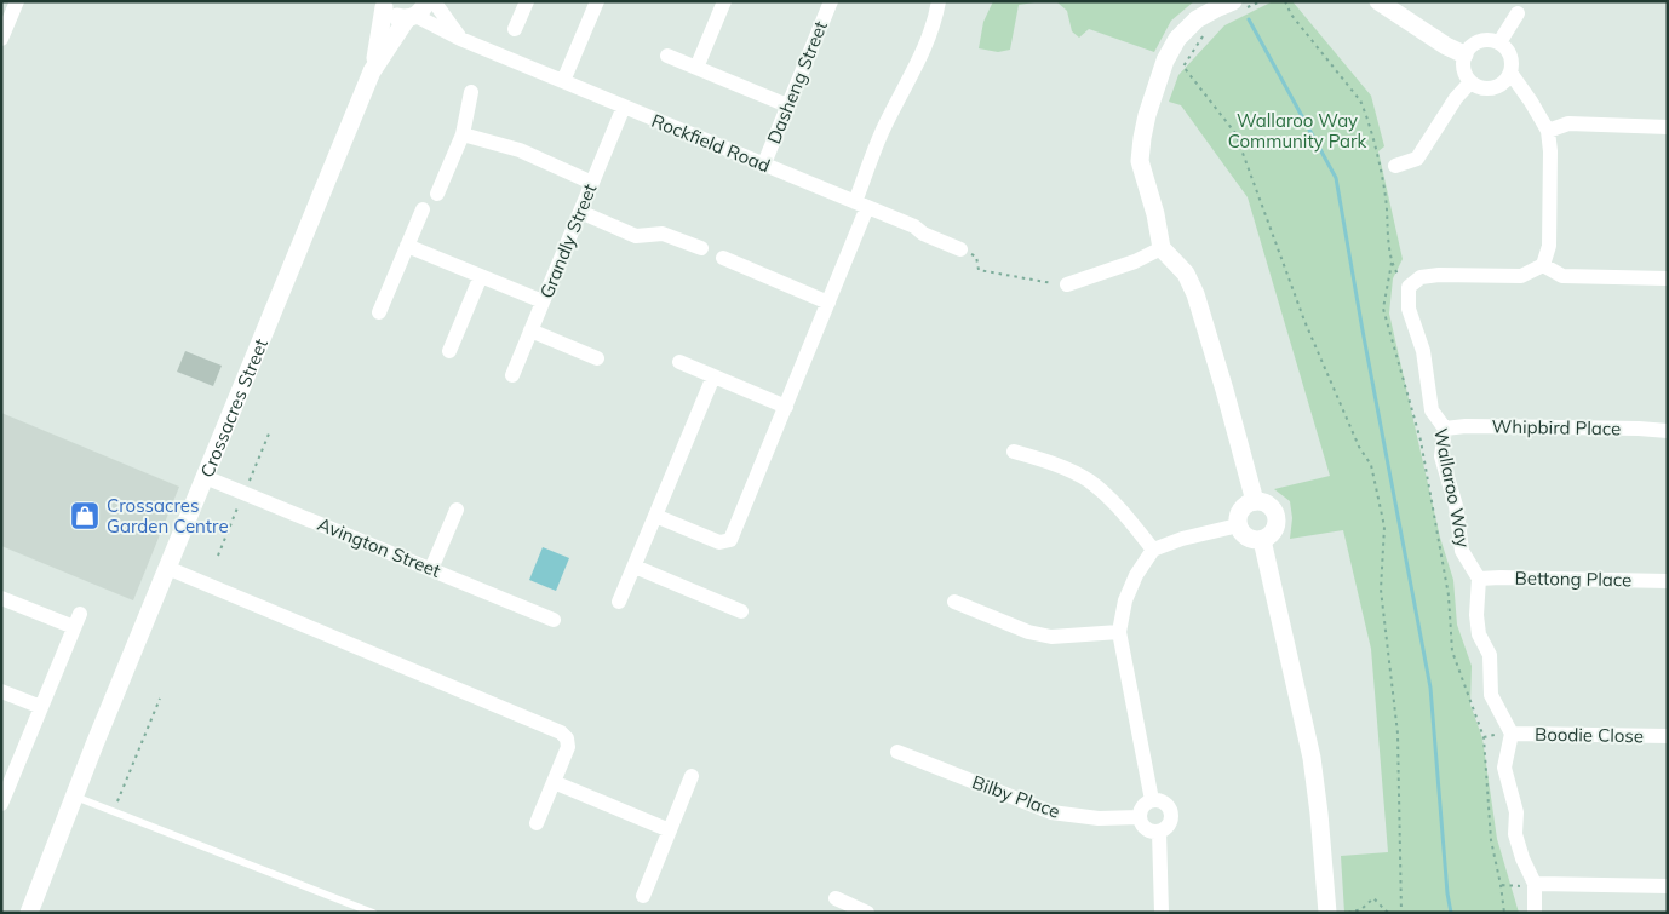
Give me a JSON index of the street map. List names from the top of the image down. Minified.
{"streets":{"street":["Dasheng Street","Rockfield Road","Grandly Street","Crossacres Street","Whipbird Place","Wallaroo Way","Avington Street","Bettong Place","Boodie Close","Bilby Place"]},"crossings":[["Dasheng Street","Rockfield Road"],["Rockfield Road","Grandly Street"],["Rockfield Road","Crossacres Street"],["Crossacres Street","Avington Street"],["Whipbird Place","Wallaroo Way"],["Wallaroo Way","Bettong Place"]],"parks":["Wallaroo Way Community Park"],"places":{"shop":["Crossacres Garden Centre"]}}
